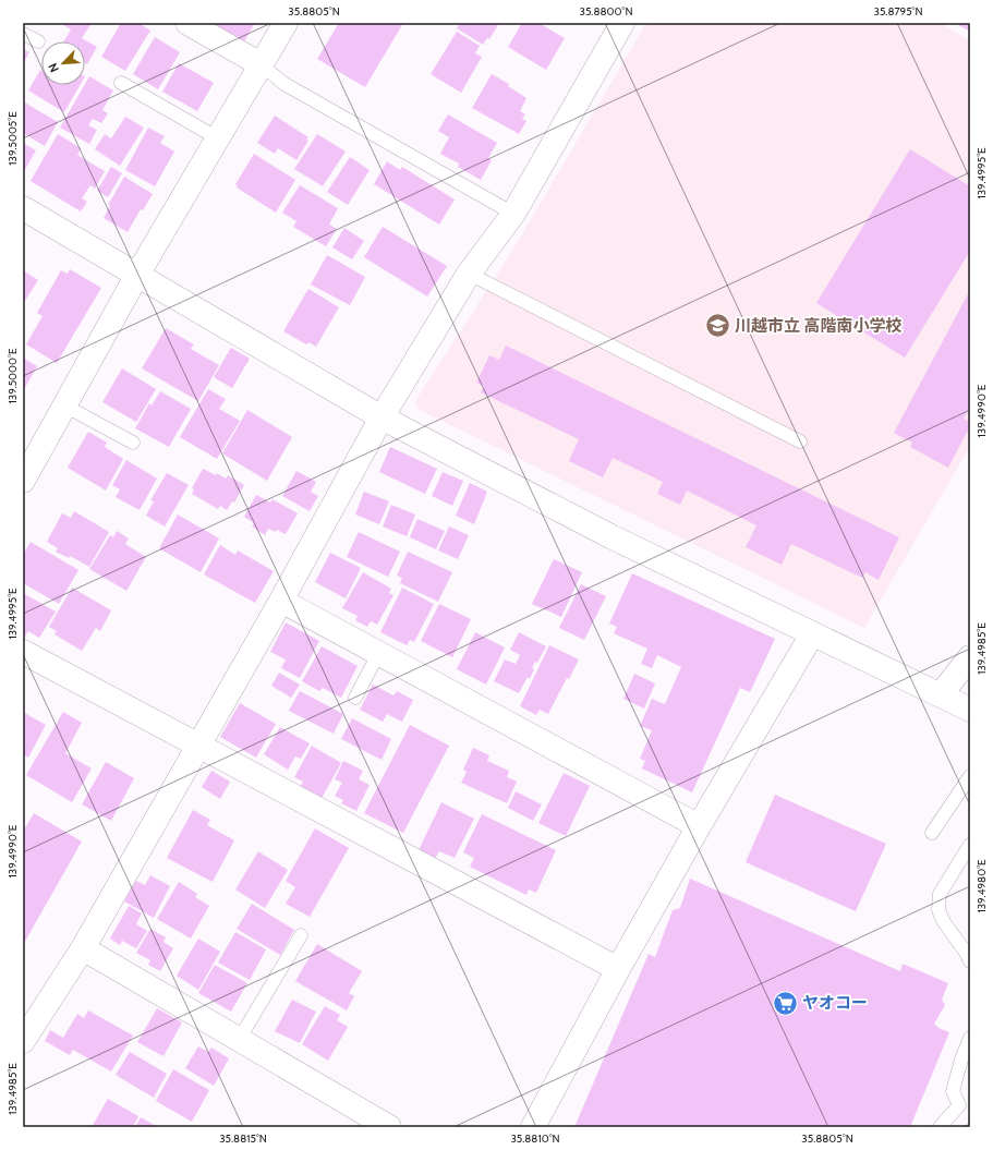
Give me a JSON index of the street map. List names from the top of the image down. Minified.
{"places":{"school or university":["川越市立 高階南小学校"],"supermarket":["ヤオコー"]},"north":"bottom left","coordinates":["35.8805°N","35.8800°N","35.8795°N","139.5005°E","139.4995°E","139.5000°E","139.4990°E","139.4985°E","139.4980°E","35.8815°N","35.8810°N"]}
